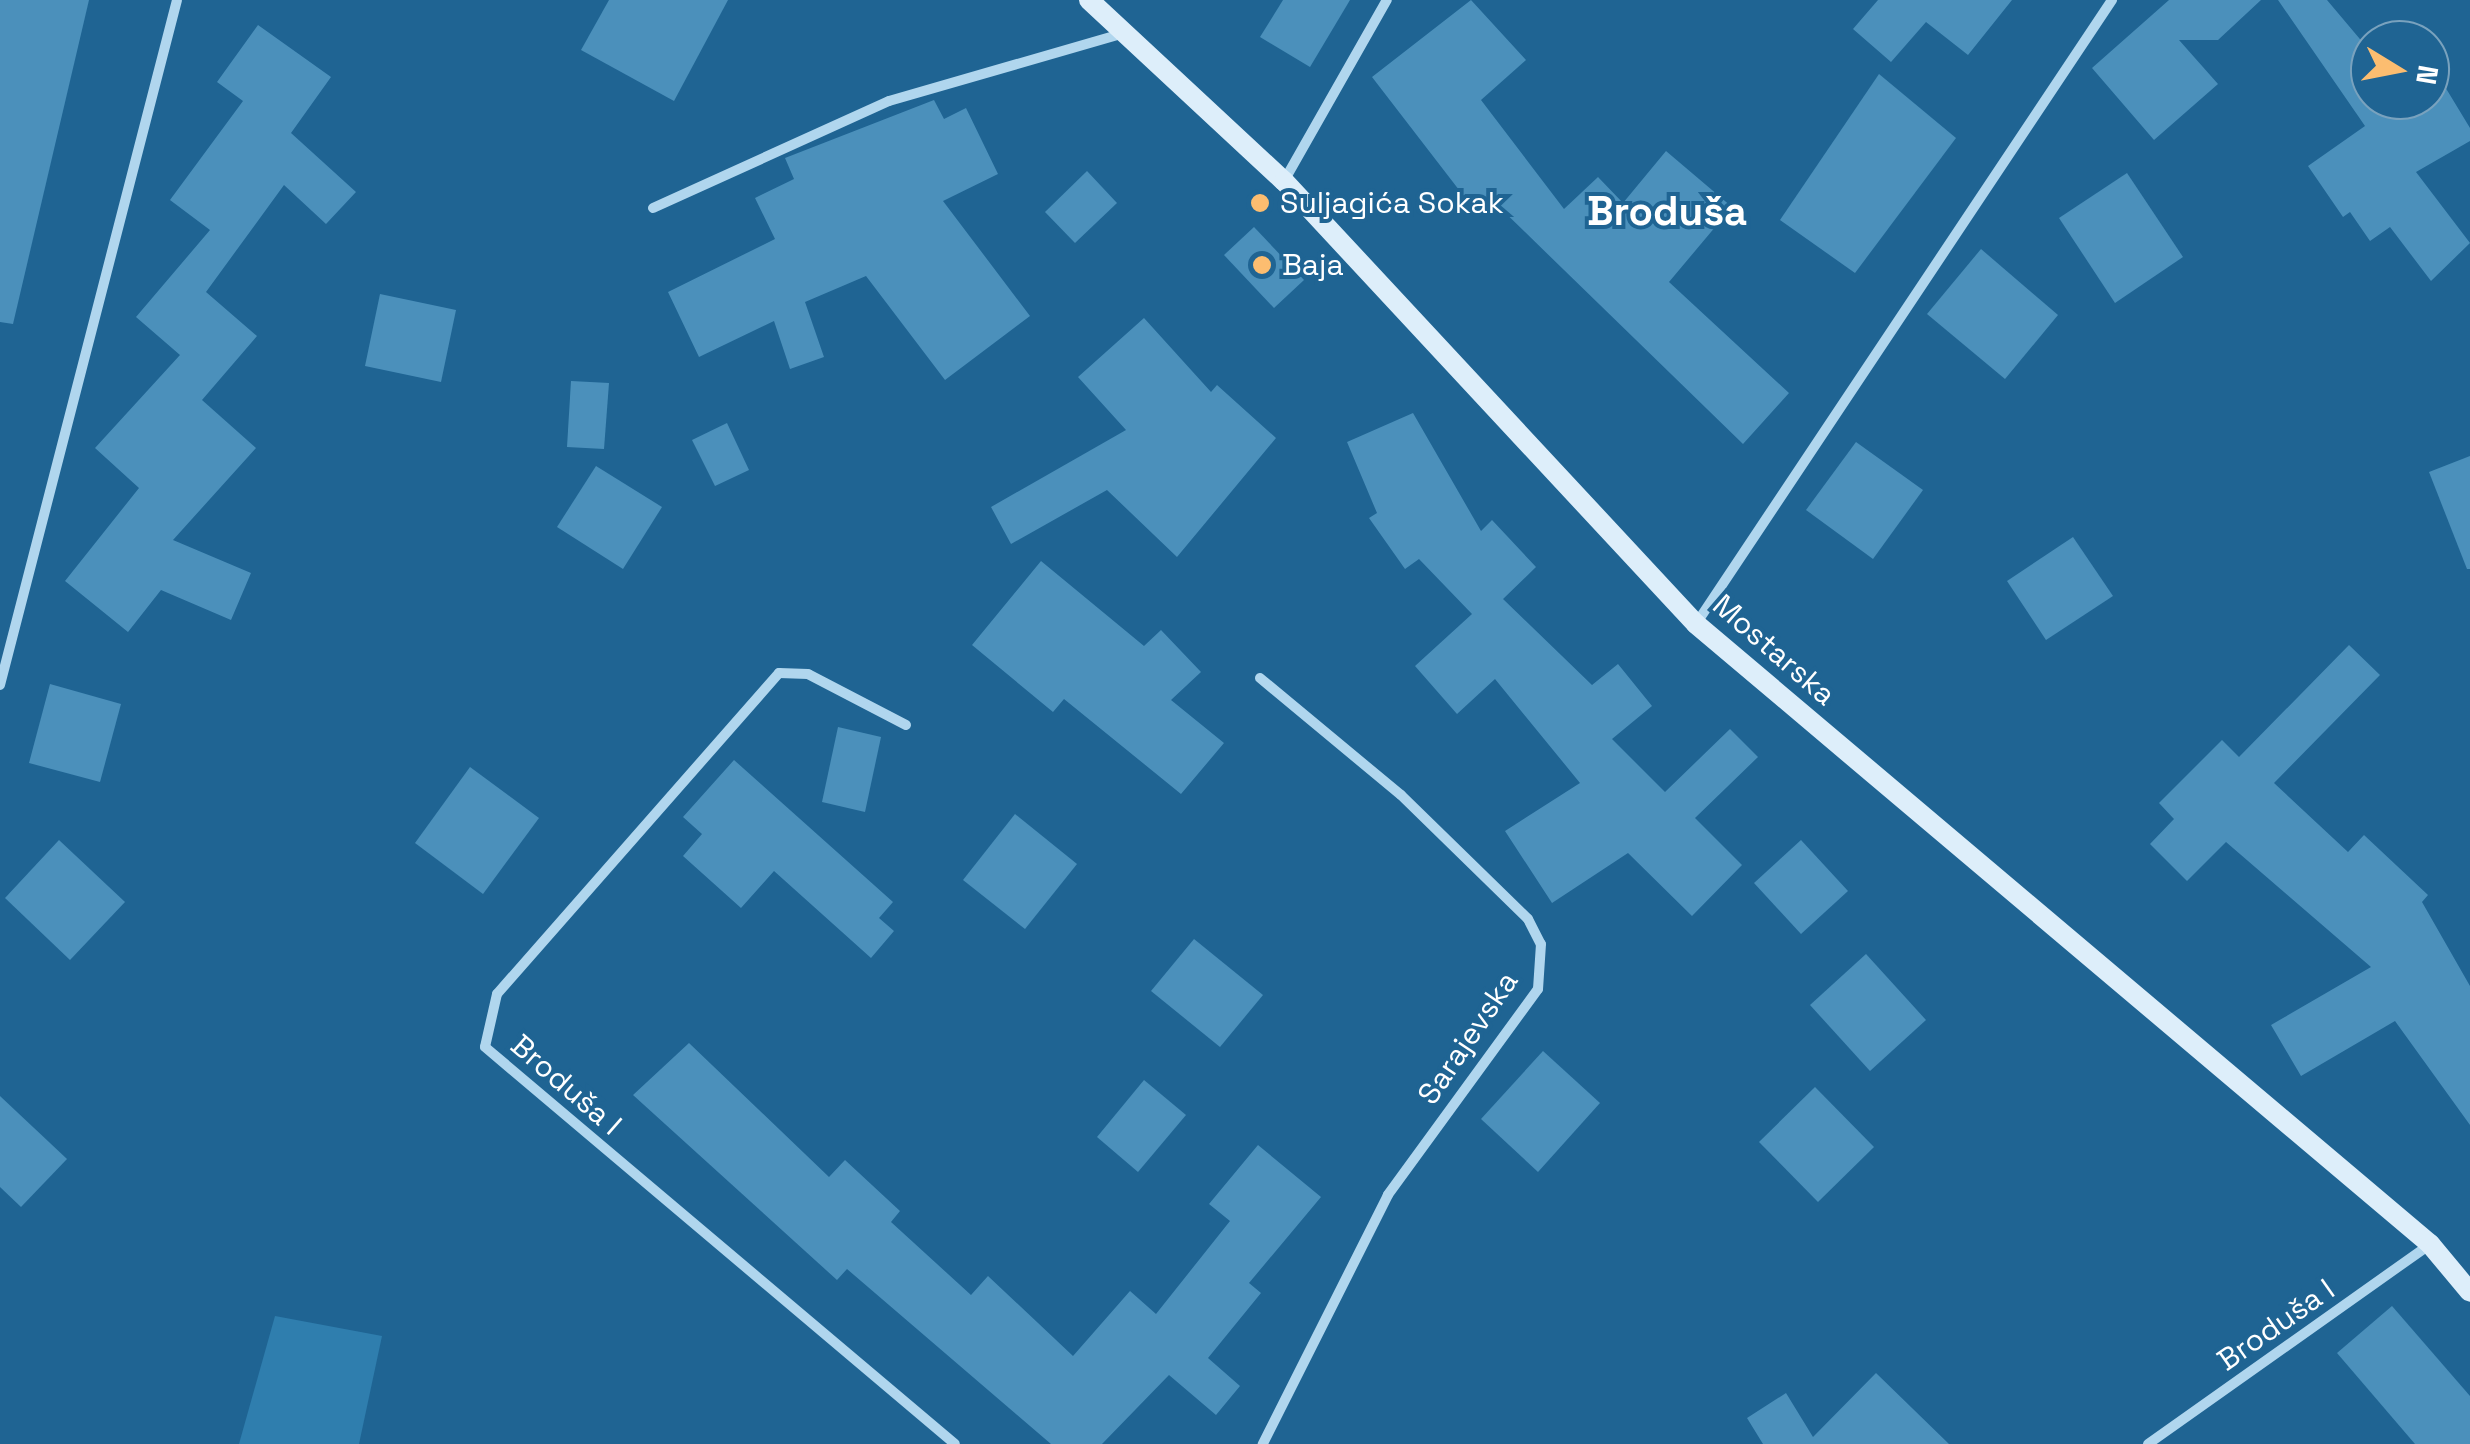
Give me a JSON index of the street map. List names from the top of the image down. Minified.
{"streets":{"main road":["Mostarska"],"street":["Sarajevska","Broduša I"]},"crossings":[["Mostarska","Broduša I"]],"districts":["Broduša"],"places":["Suljagića Sokak","Baja"],"north":"right"}
